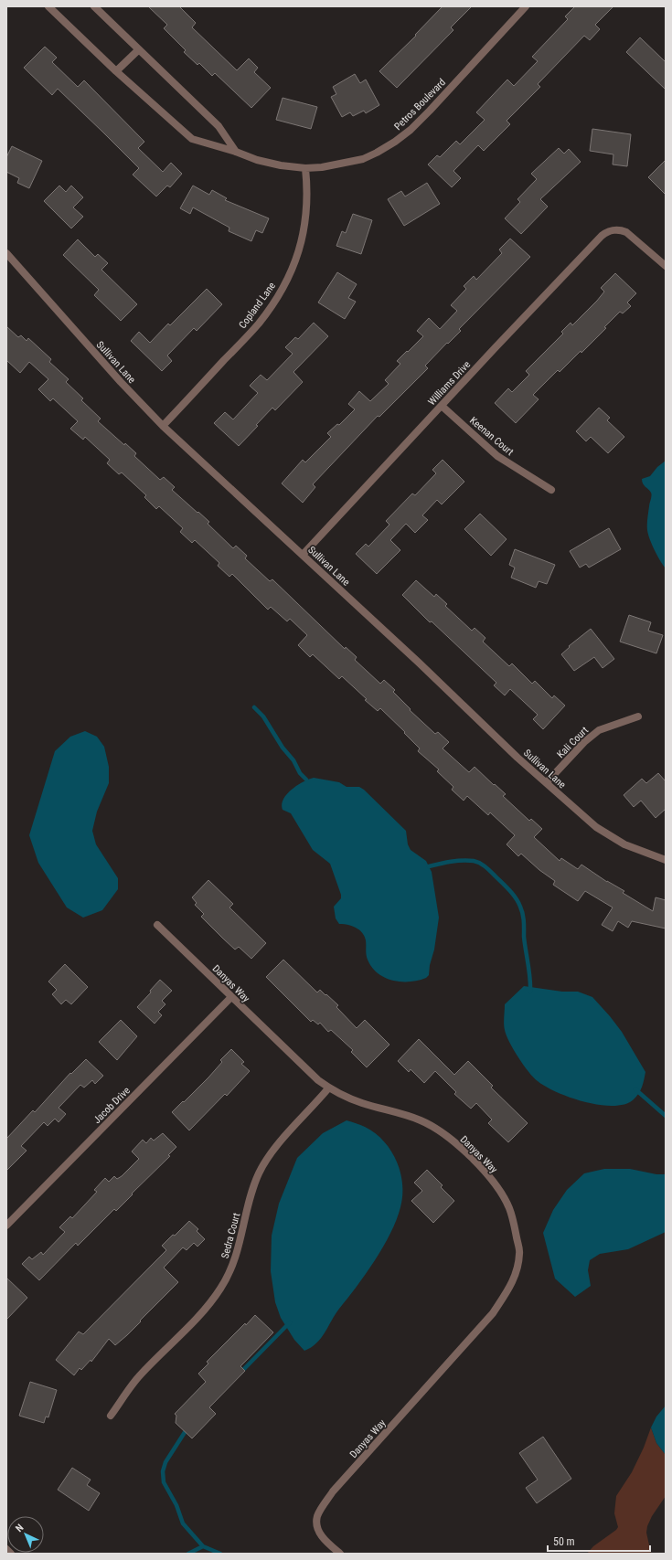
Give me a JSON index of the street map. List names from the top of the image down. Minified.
{"streets":{"street":["Petros Boulevard","Copland Lane","Sullivan Lane","Williams Drive","Keenan Court","Kali Court","Danyas Way","Jacob Drive","Sedra Court"]},"crossings":[["Petros Boulevard","Copland Lane"],["Copland Lane","Sullivan Lane"],["Sullivan Lane","Williams Drive"],["Sullivan Lane","Kali Court"],["Williams Drive","Keenan Court"],["Danyas Way","Jacob Drive"],["Danyas Way","Sedra Court"]],"scale_bar":"50 m","north":"top left"}
